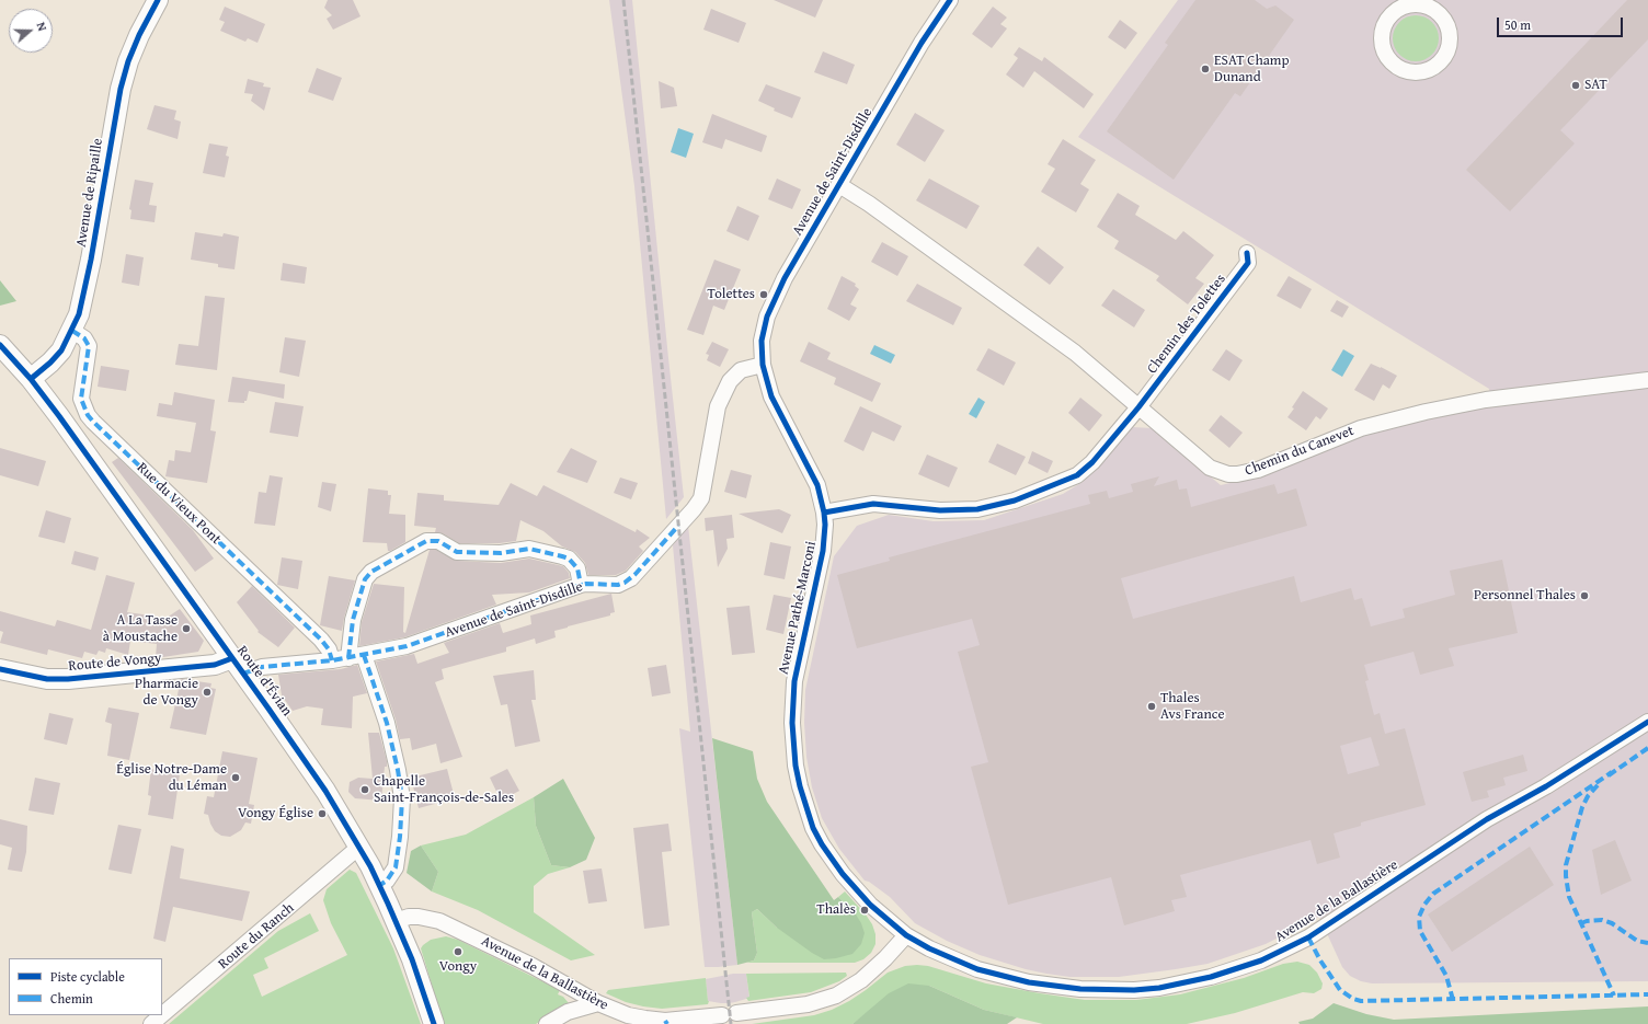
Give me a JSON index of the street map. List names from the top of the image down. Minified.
{"streets":{"street":["Avenue de Saint-Disdille","Avenue de Ripaille","Chemin des Tolettes","Chemin du Canevet","Rue du Vieux Pont","Avenue Pathé-Marconi","Route de Vongy","Route d'Évian","Avenue de la Ballastière","Route du Ranch"]},"crossings":[["Avenue de Saint-Disdille","Rue du Vieux Pont"],["Avenue de Saint-Disdille","Avenue Pathé-Marconi"],["Avenue de Saint-Disdille","Route de Vongy"],["Avenue de Saint-Disdille","Route d'Évian"],["Avenue de Ripaille","Rue du Vieux Pont"],["Avenue de Ripaille","Route d'Évian"],["Chemin des Tolettes","Chemin du Canevet"],["Avenue Pathé-Marconi","Avenue de la Ballastière"],["Route de Vongy","Route d'Évian"],["Route d'Évian","Avenue de la Ballastière"],["Route d'Évian","Route du Ranch"]],"places":["ESAT Champ Dunand","SAT","Tolettes","Personnel Thales","A La Tasse à Moustache","Pharmacie de Vongy","Thales Avs France","Église Notre-Dame du Léman","Chapelle Saint-François-de-Sales","Vongy Église","Thalès","Vongy"],"legend":["Piste cyclable","Chemin"],"scale_bar":"50 m","north":"right"}
